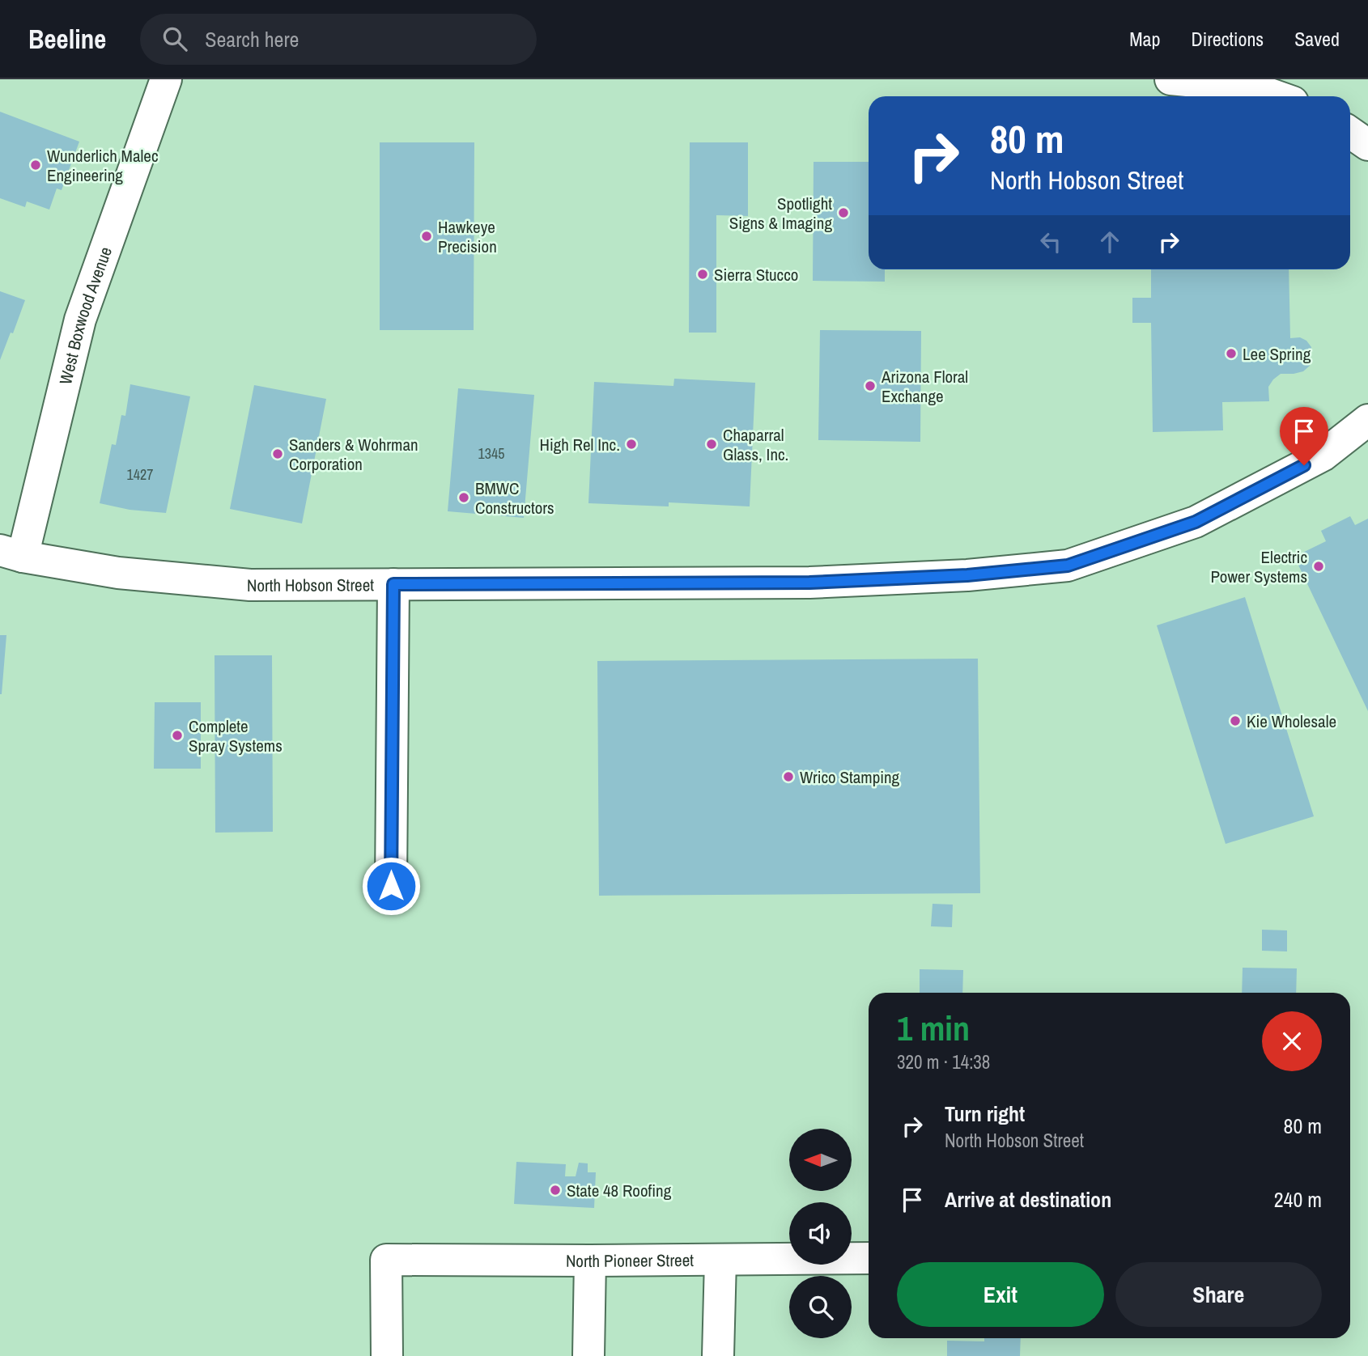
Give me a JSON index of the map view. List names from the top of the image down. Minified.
{"streets":{"street":["West Boxwood Avenue","North Hobson Street","North Pioneer Street"]},"crossings":[["West Boxwood Avenue","North Hobson Street"]],"places":["Wunderlich Malec Engineering","Spotlight Signs & Imaging","Hawkeye Precision","Sierra Stucco","Lee Spring","Arizona Floral Exchange","High Rel Inc.","Chaparral Glass, Inc.","Sanders & Wohrman Corporation","BMWC Constructors","Electric Power Systems","Kie Wholesale","Complete Spray Systems","Wrico Stamping","State 48 Roofing"],"house_numbers":["1345","1427"],"north":"left","page":{"header":"Beeline","search":"Search here","nav":["Map","Directions","Saved"],"turn":["80 m","North Hobson Street"],"heading":["1 min","320 m · 14:38"],"list":[{"name":"Turn right","note":"North Hobson Street","value":"80 m"},{"name":"Arrive at destination","value":"240 m"}],"buttons":["Exit","Share"]}}
